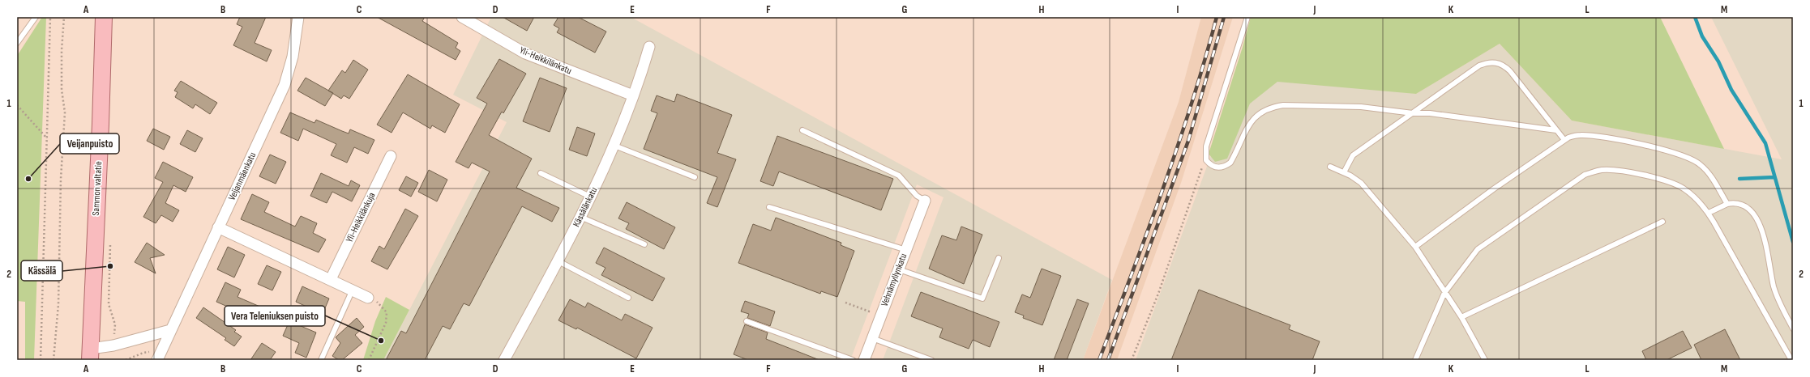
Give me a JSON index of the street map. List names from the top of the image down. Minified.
{"streets":{"main road":["Sammon valtatie"],"street":["Yli-Heikkilänkatu","Veijanmäenkatu","Kässälänkatu","Yli-Heikkilänkuja","Vehnämyllynkatu"]},"crossings":[["Yli-Heikkilänkatu","Kässälänkatu"]],"places":["Veijanpuisto","Kässälä","Vera Teleniuksen puisto"],"grid":{"columns":["A","B","C","D","E","F","G","H","I","J","K","L","M"],"rows":["1","2"]}}
